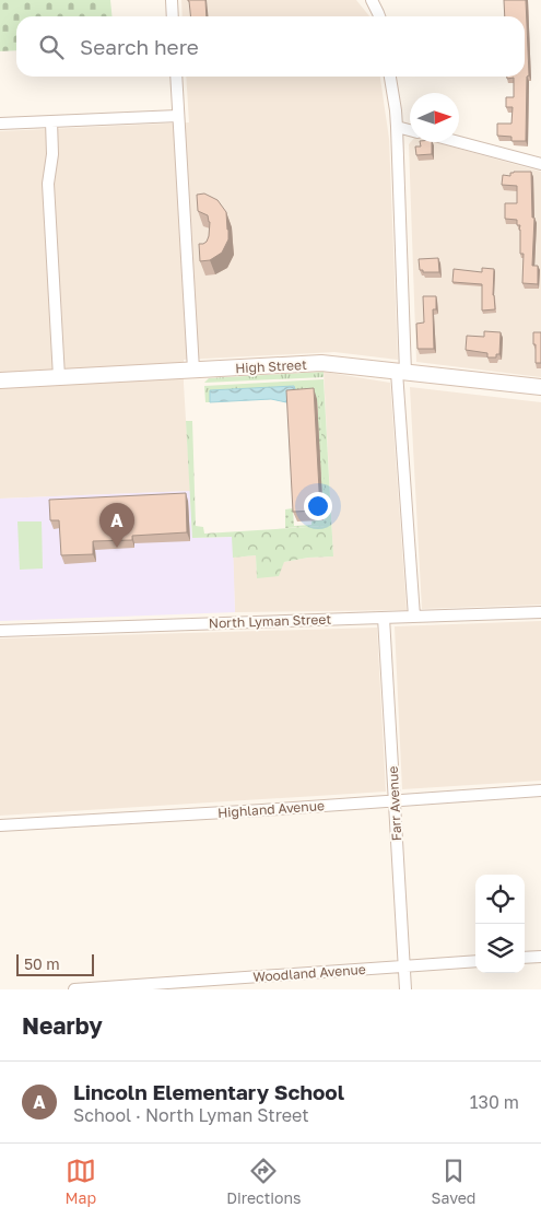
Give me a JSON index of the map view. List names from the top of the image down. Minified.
{"streets":{"main road":["High Street"],"street":["North Lyman Street","Farr Avenue","Highland Avenue","Woodland Avenue"]},"crossings":[["North Lyman Street","Farr Avenue"],["Farr Avenue","Highland Avenue"],["Farr Avenue","Woodland Avenue"]],"scale_bar":"50 m","north":"right","page":{"search":"Search here","pins":"A","scale":"50 m","heading":"Nearby","list":[{"mark":"A","name":"Lincoln Elementary School","note":"School · North Lyman Street","value":"130 m"}],"nav":["Map","Directions","Saved"]}}
